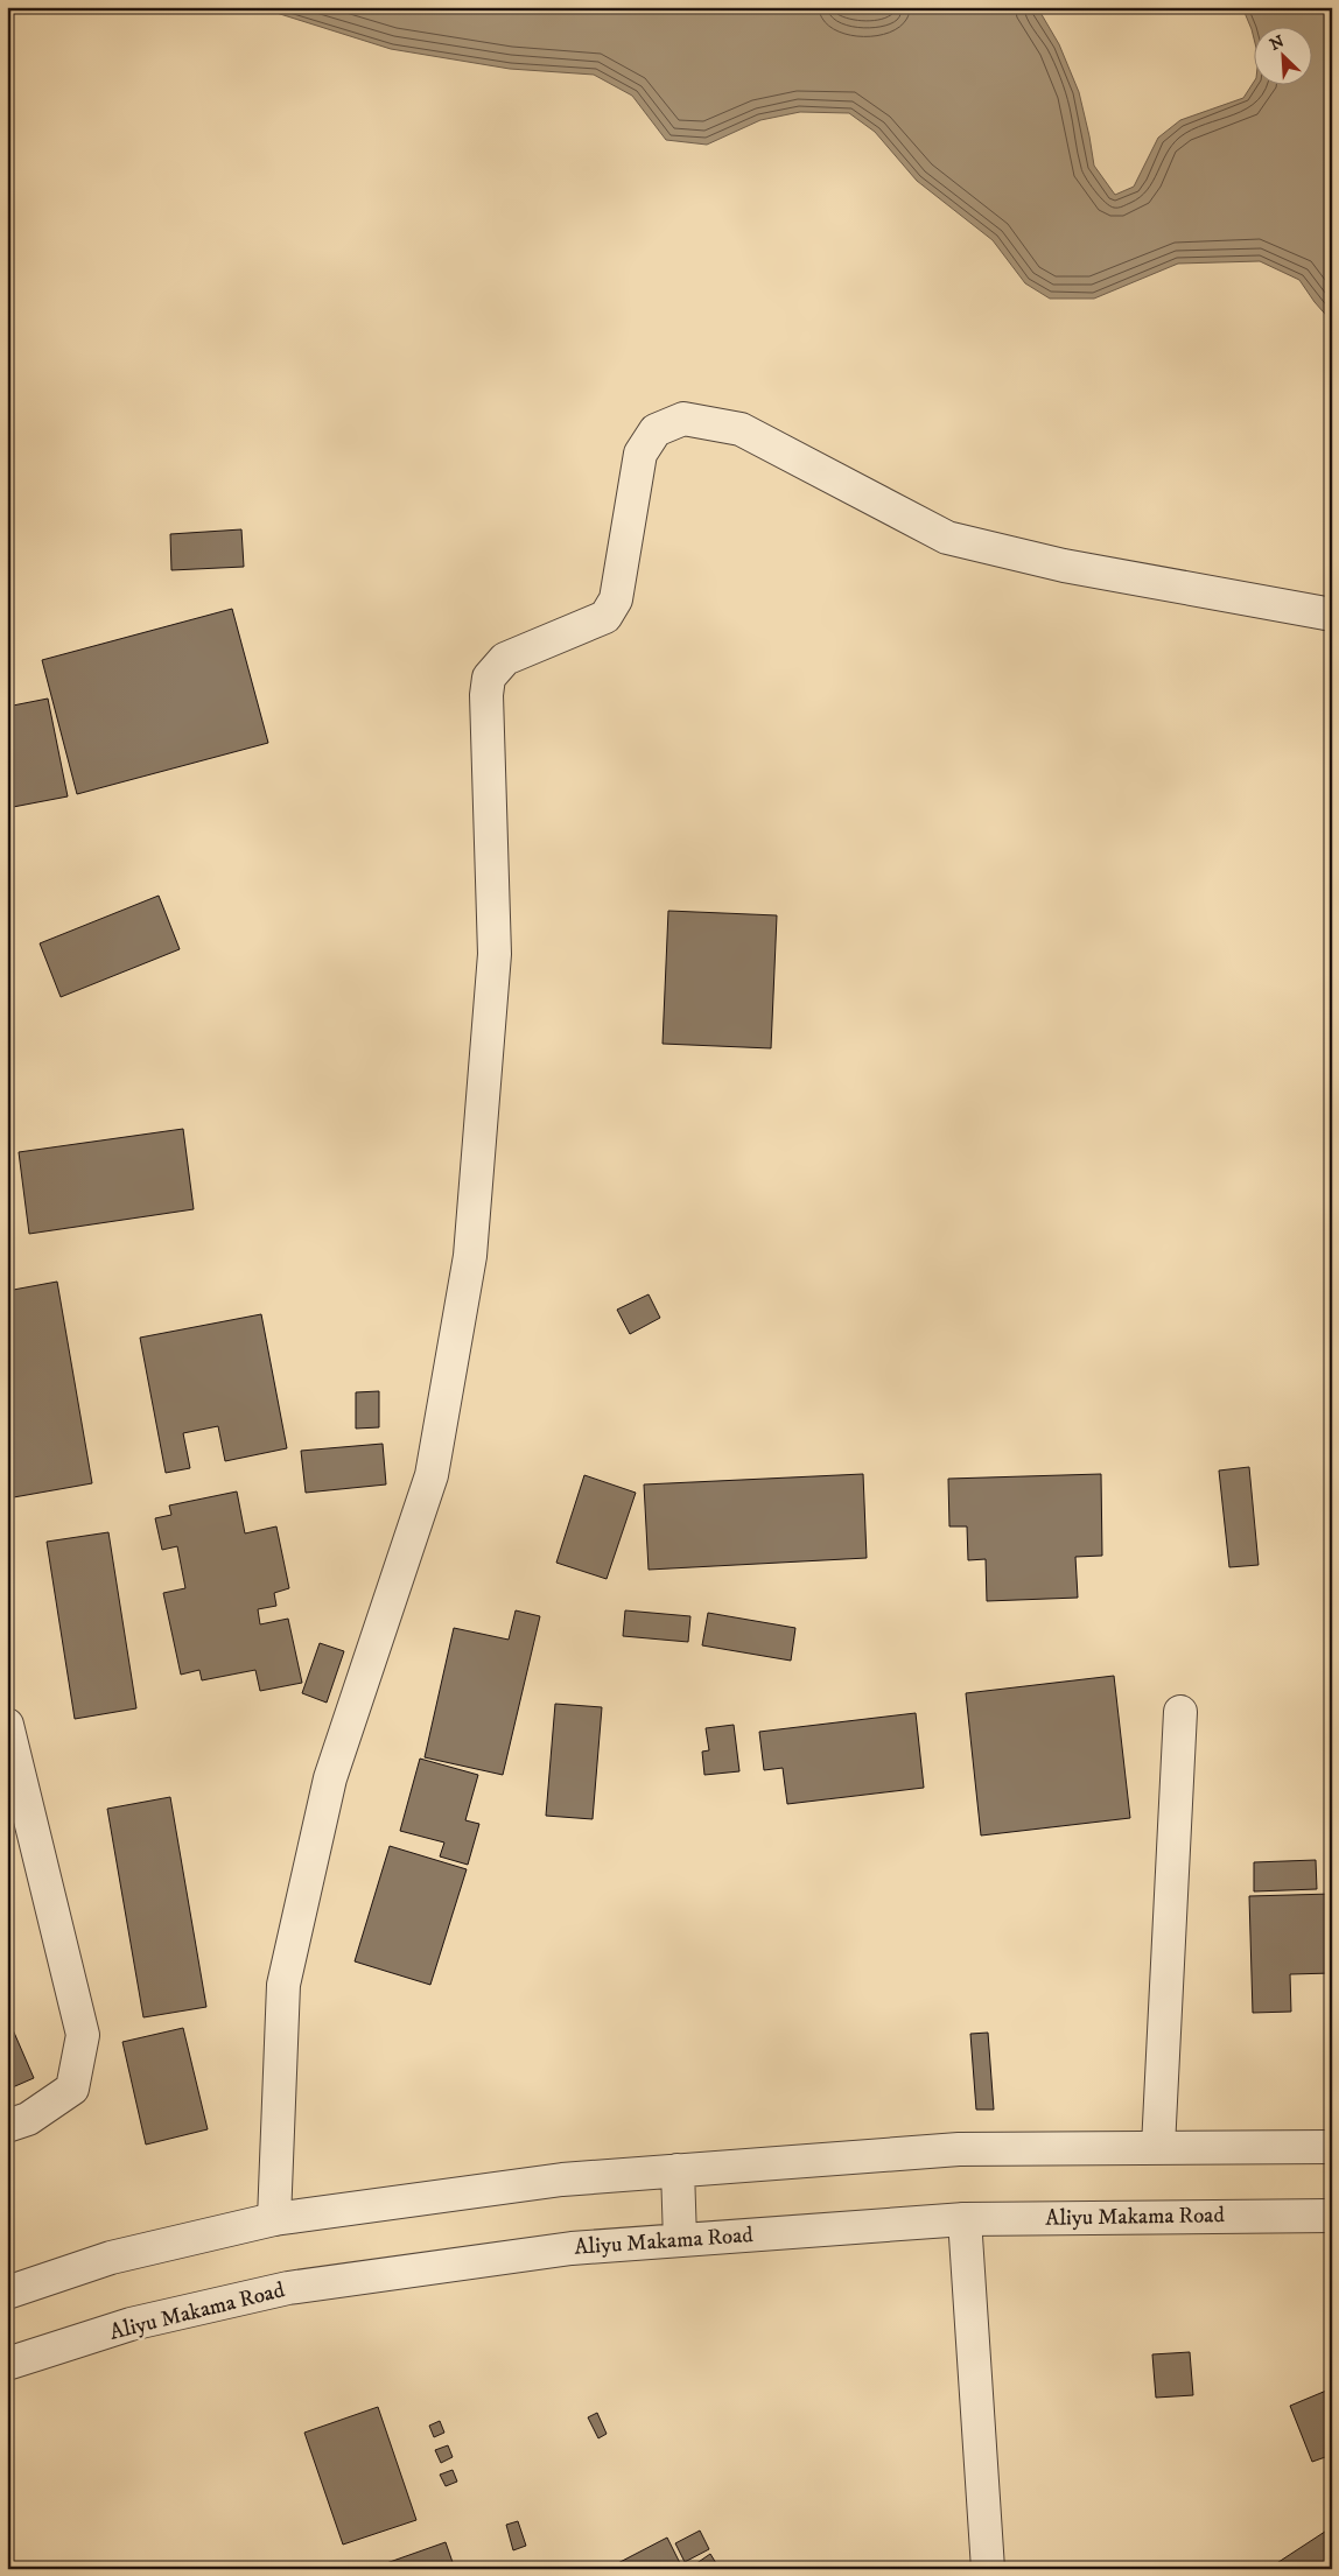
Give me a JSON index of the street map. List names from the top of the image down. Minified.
{"streets":{"street":["Aliyu Makama Road"]},"north":"top left"}
